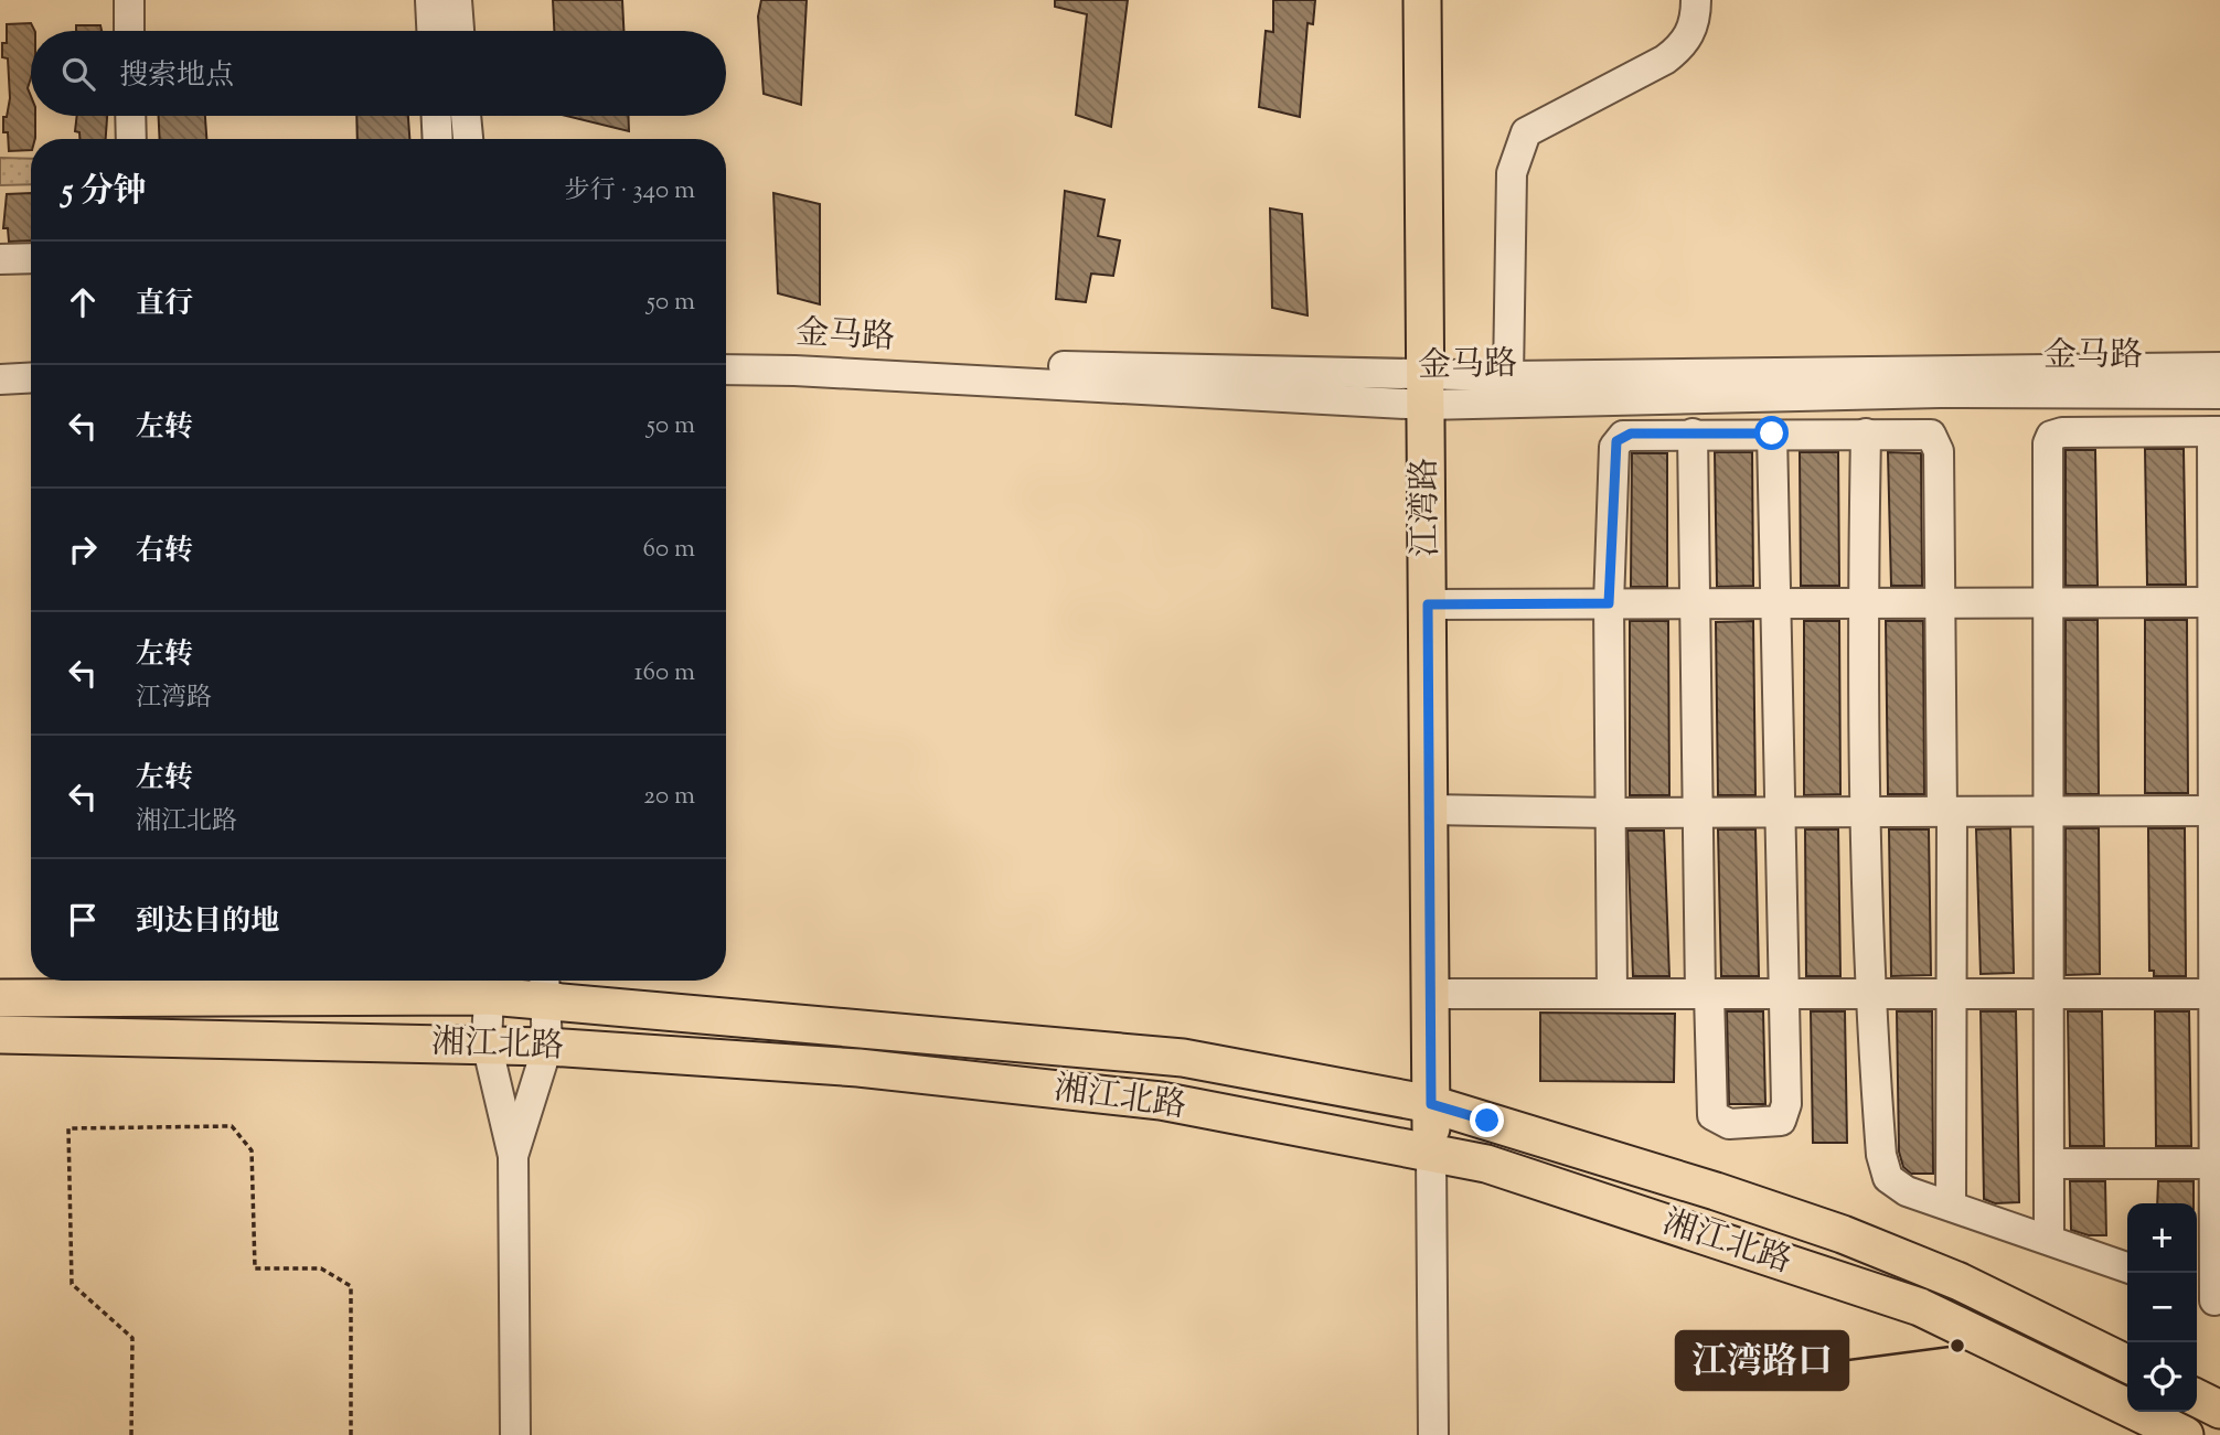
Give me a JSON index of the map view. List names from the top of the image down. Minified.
{"streets":{"main road":["江湾路","湘江北路"],"street":["金马路"]},"crossings":[["金马路","江湾路"],["江湾路","湘江北路"]],"places":["江湾路口"],"page":{"search":"搜索地点","heading":["5 分钟","步行 · 340 m"],"list":[["直行","50 m"],["左转","50 m"],["右转","60 m"],["左转","江湾路","160 m"],["左转","湘江北路","20 m"],"到达目的地"],"map_buttons":["+","−"]}}
